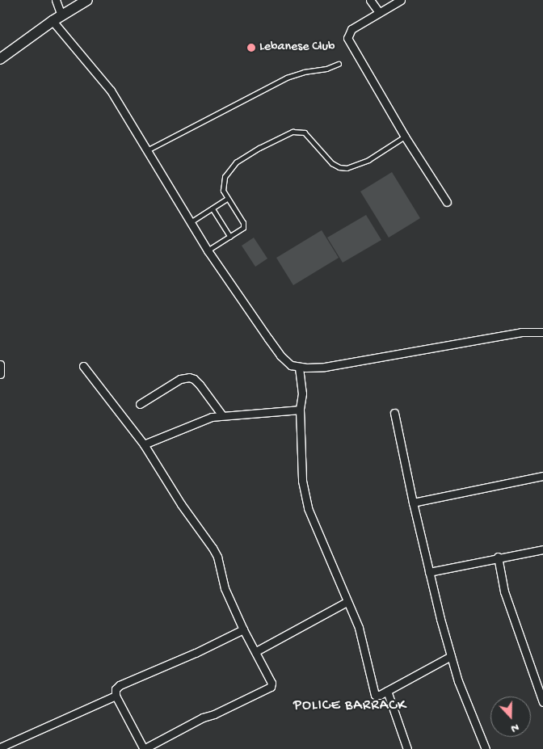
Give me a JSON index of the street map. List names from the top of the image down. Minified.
{"districts":["POLICE BARRACK"],"places":["Lebanese Club"],"north":"bottom"}
